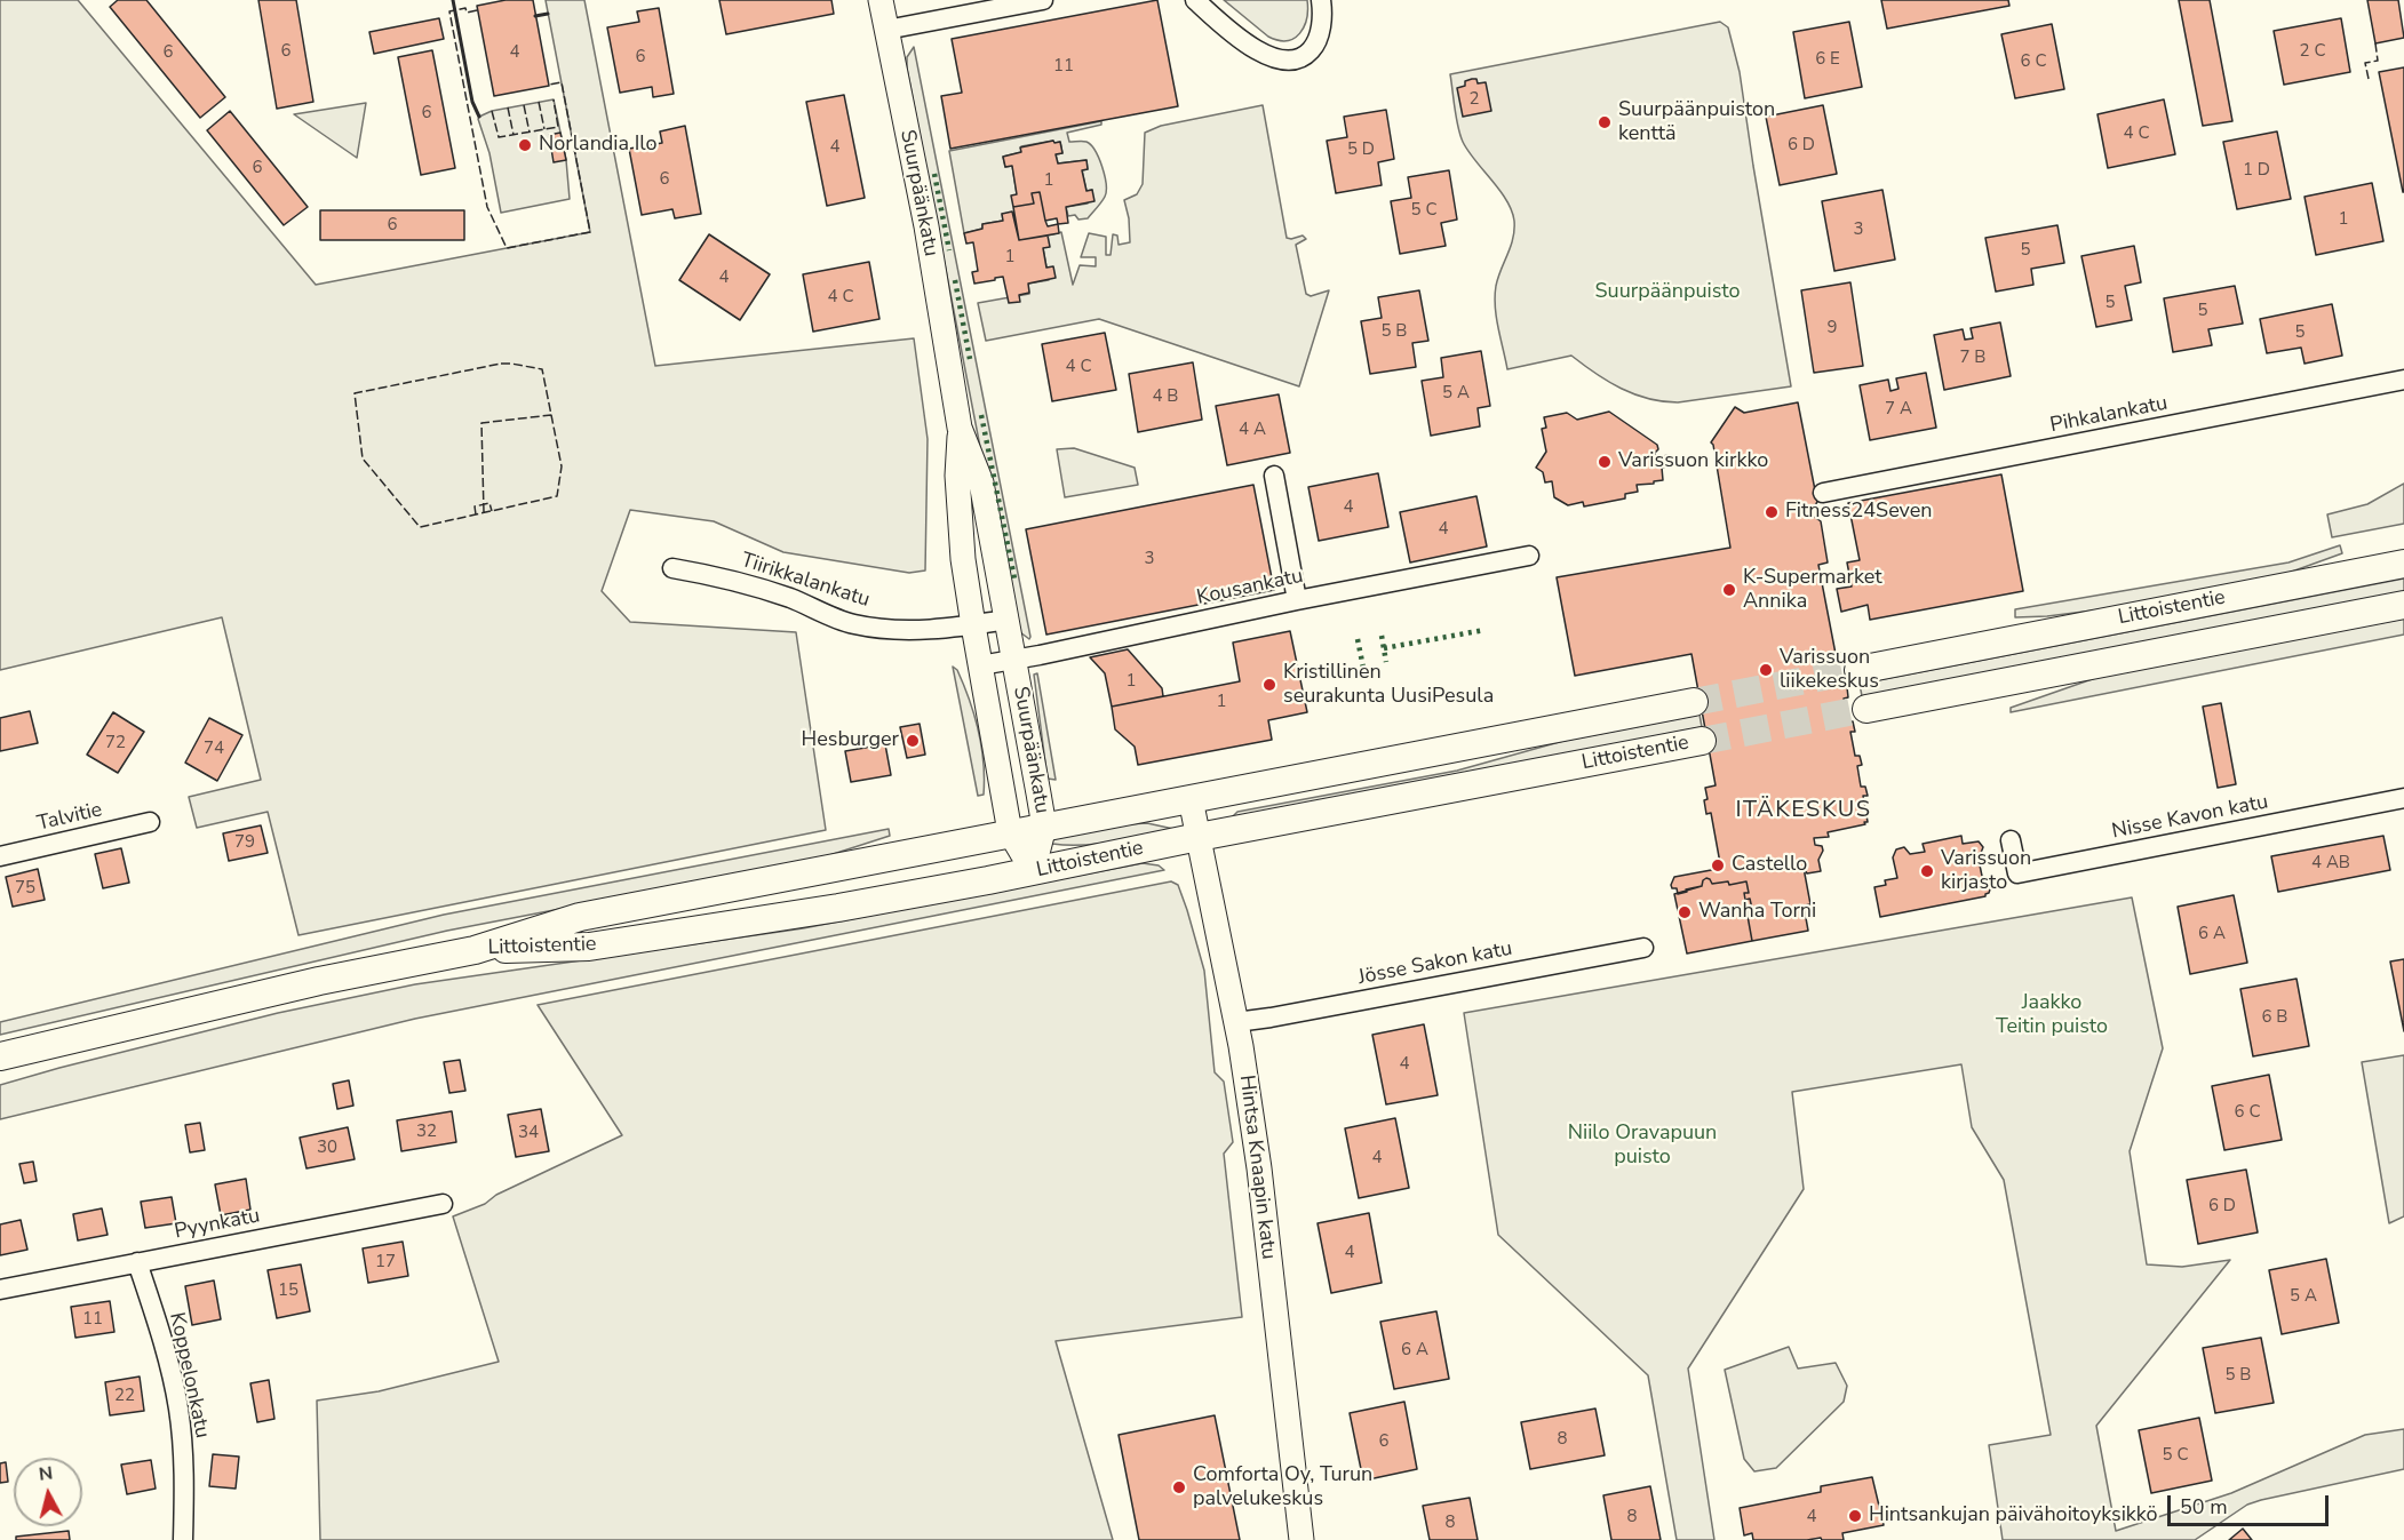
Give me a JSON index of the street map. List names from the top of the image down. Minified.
{"streets":{"main road":["Littoistentie"],"street":["Suurpäänkatu","Pihkalankatu","Tiirikkalankatu","Kousankatu","Talvitie","Nisse Kavon katu","Jösse Sakon katu","Hintsa Knaapin katu","Pyynkatu","Koppelonkatu"]},"crossings":[["Suurpäänkatu","Tiirikkalankatu"],["Suurpäänkatu","Kousankatu"],["Suurpäänkatu","Littoistentie"],["Littoistentie","Hintsa Knaapin katu"],["Jösse Sakon katu","Hintsa Knaapin katu"],["Pyynkatu","Koppelonkatu"]],"districts":["ITÄKESKUS"],"parks":["Suurpäänpuisto","Jaakko Teitin puisto","Niilo Oravapuun puisto"],"places":["Suurpäänpuiston kenttä","Norlandia Ilo","Varissuon kirkko","Fitness24Seven","K-Supermarket Annika","Varissuon liikekeskus","Kristillinen seurakunta UusiPesula","Hesburger","Castello","Varissuon kirjasto","Wanha Torni","Comforta Oy, Turun palvelukeskus","Hintsankujan päivähoitoyksikkö"],"house_numbers":["6","2 C","6","4","6","6 E","6 C","11","2","6","4 C","6 D","4","5 D","6","1 D","6","1","5 C","1","6","3","5","1","4","4 C","5","5","9","5 B","5","7 B","4 C","5 A","4 B","7 A","4 A","4","4","3","1","1","72","74","79","4 AB","75","6 A","6 B","4","6 C","32","34","30","4","6 D","4","17","15","5 A","11","6 A","5 B","22","8","6","5 C","8","4","8"],"scale_bar":"50 m","north":"top"}
